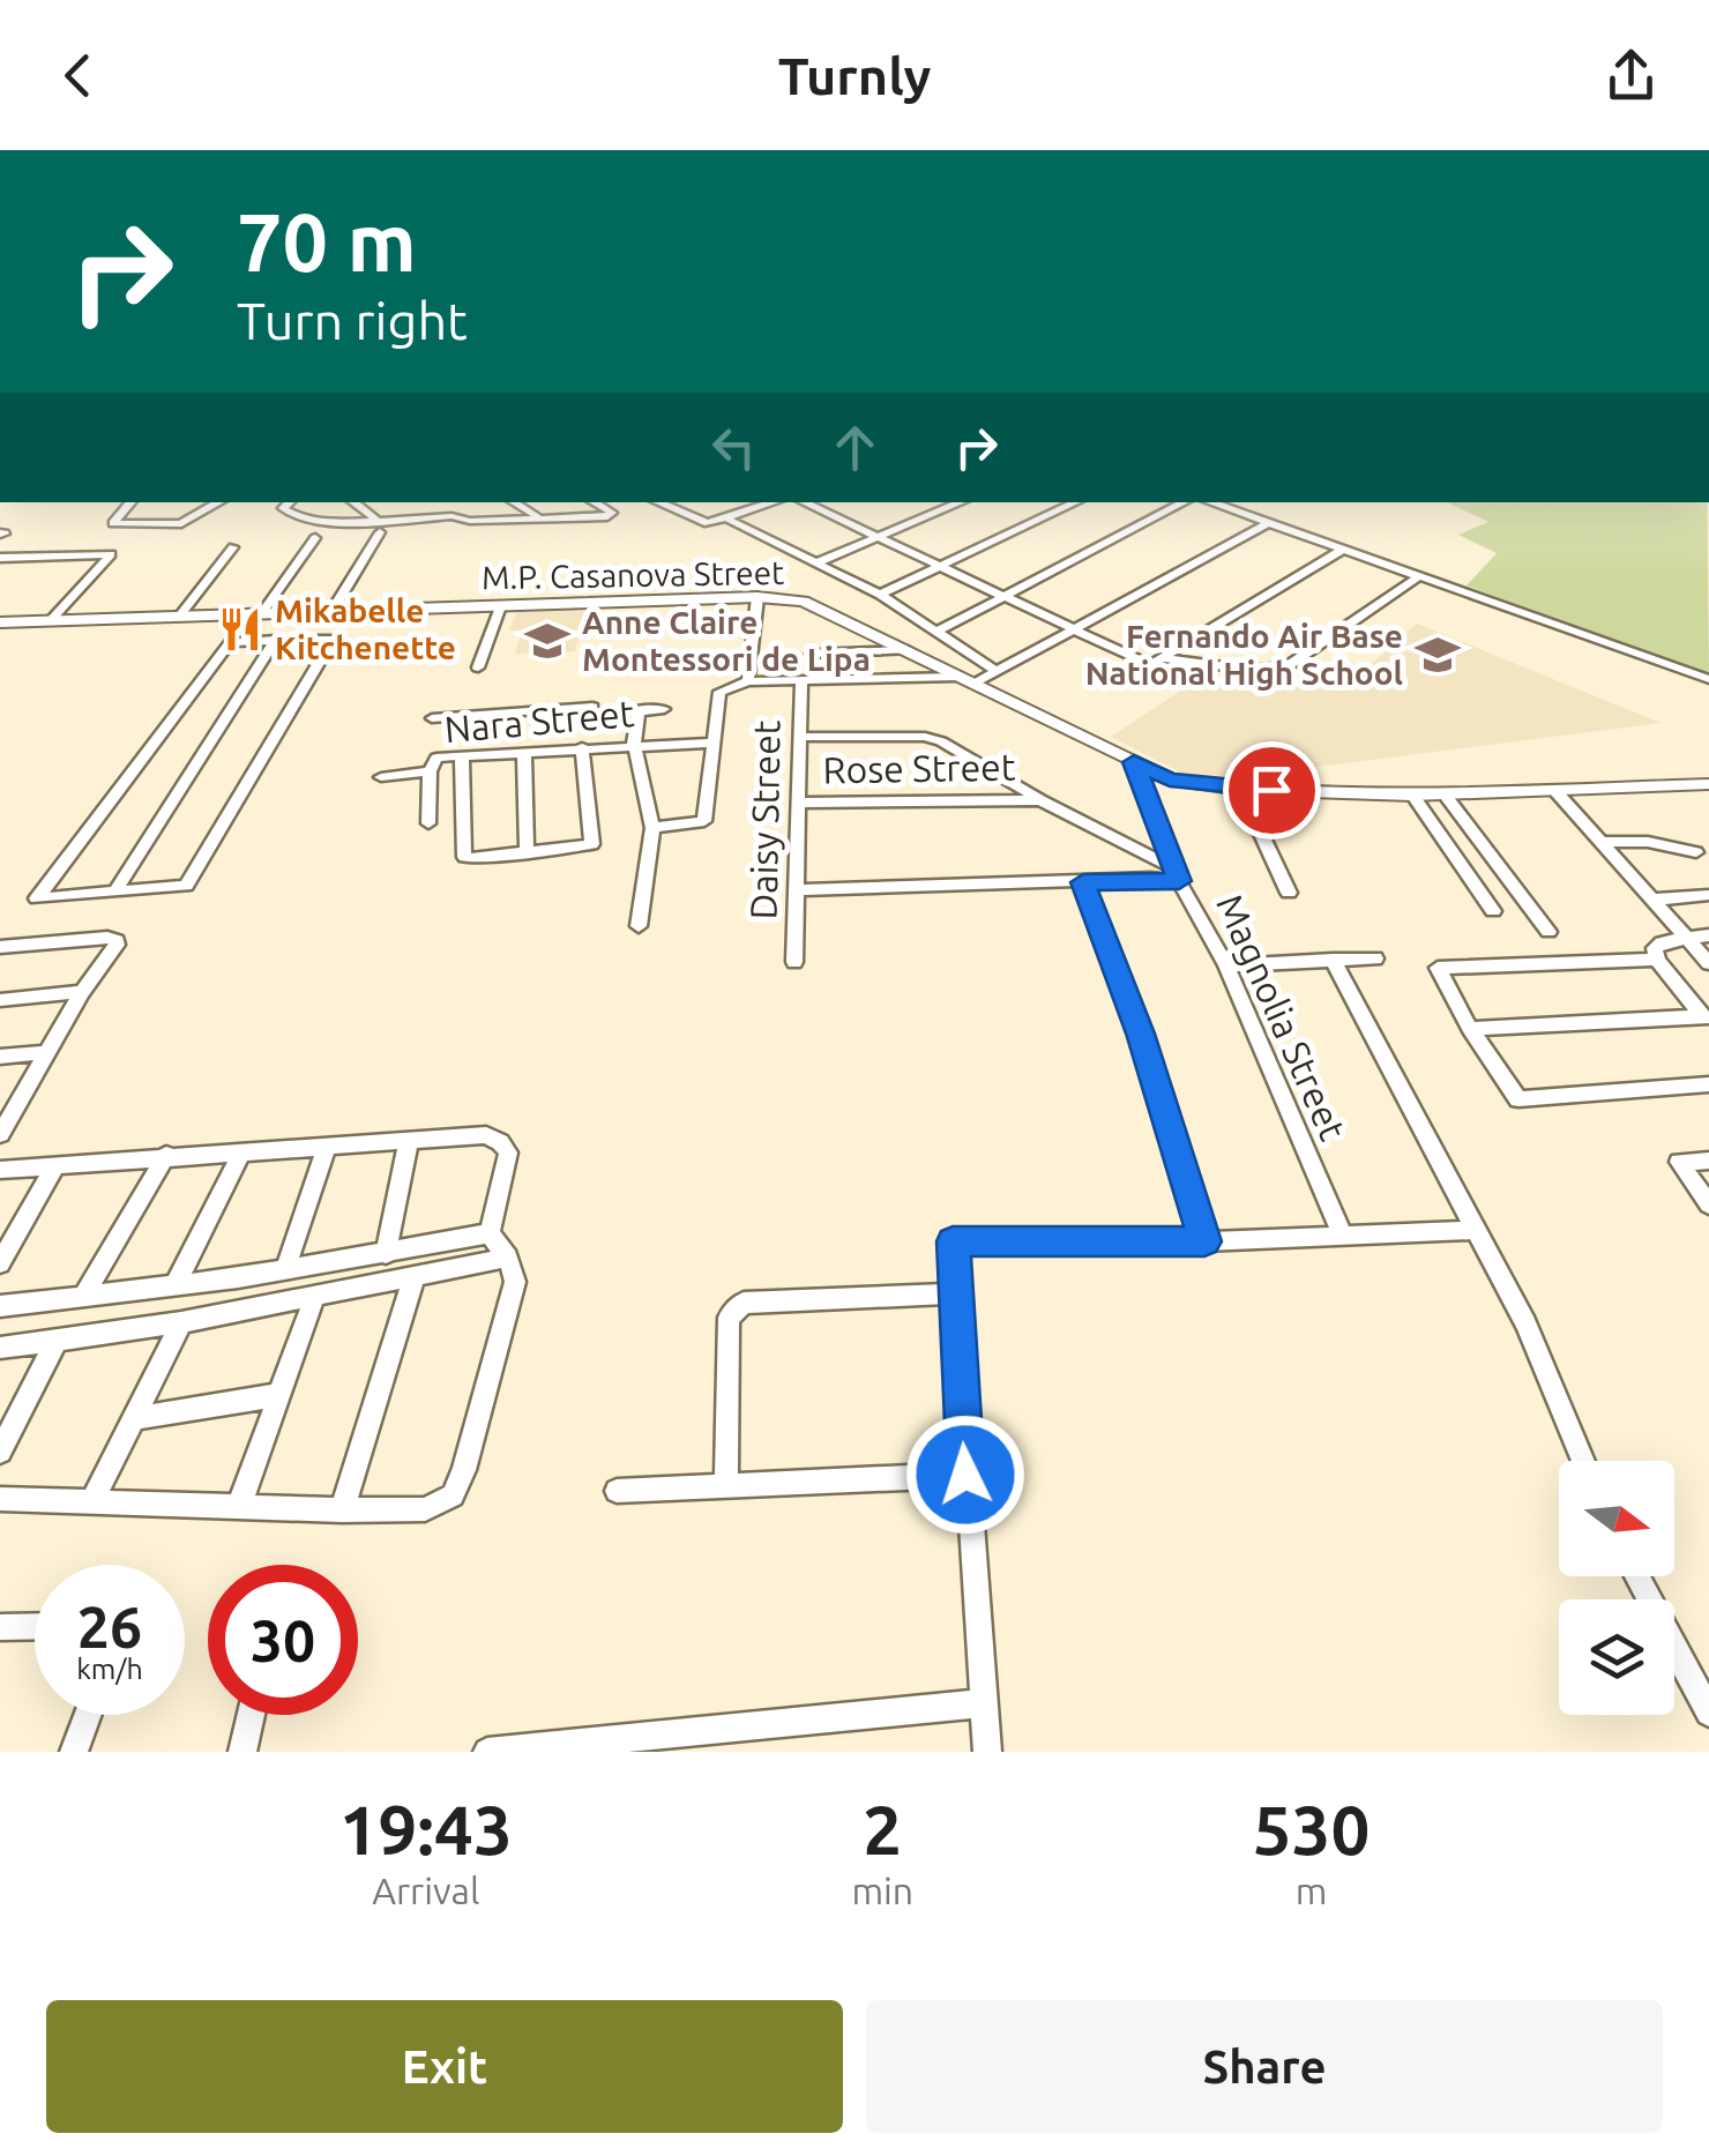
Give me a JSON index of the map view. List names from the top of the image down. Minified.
{"streets":{"street":["M.P. Casanova Street","Nara Street","Rose Street","Daisy Street","Magnolia Street"]},"crossings":[["M.P. Casanova Street","Magnolia Street"],["Rose Street","Daisy Street"]],"places":{"restaurant":["Mikabelle Kitchenette"],"school or university":["Anne Claire Montessori de Lipa","Fernando Air Base National High School"]},"north":"right","page":{"header":"Turnly","turn":["70 m","Turn right"],"speed":"26 km/h","limit":"30","eta":["19:43","Arrival","2","min","530","m"],"buttons":["Exit","Share"]}}
